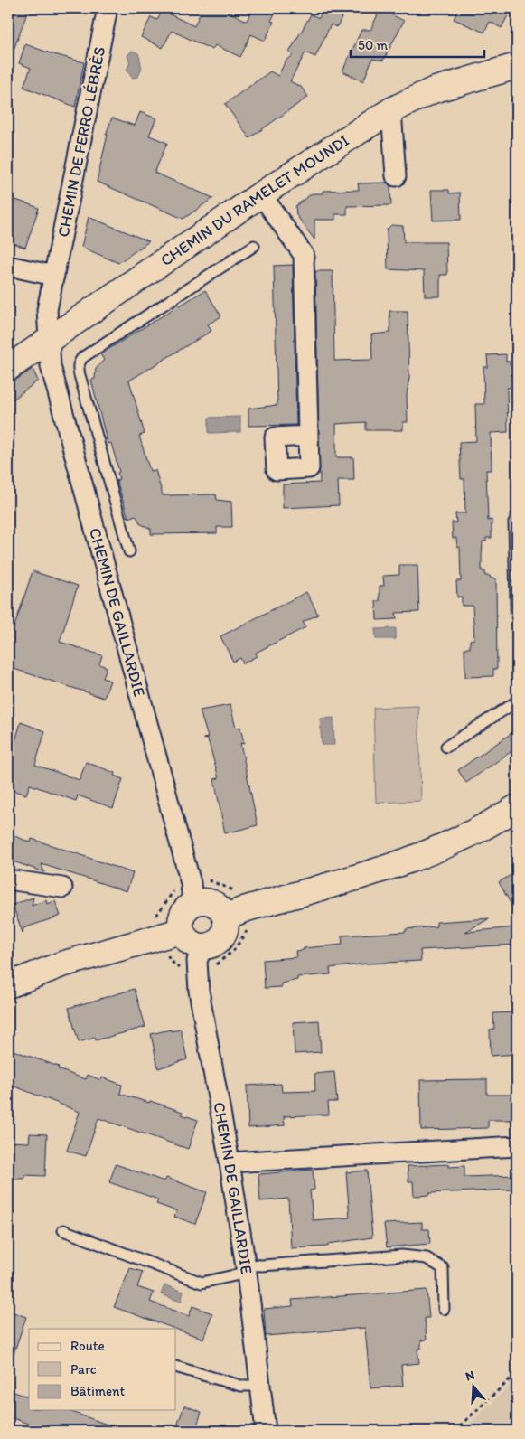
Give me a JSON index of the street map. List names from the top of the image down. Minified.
{"streets":{"street":["CHEMIN DE FERRO LÉBRÈS","CHEMIN DU RAMELET MOUNDI","CHEMIN DE GAILLARDIE"]},"crossings":[["CHEMIN DE FERRO LÉBRÈS","CHEMIN DU RAMELET MOUNDI"],["CHEMIN DE FERRO LÉBRÈS","CHEMIN DE GAILLARDIE"],["CHEMIN DU RAMELET MOUNDI","CHEMIN DE GAILLARDIE"]],"legend":["Route","Parc","Bâtiment"],"scale_bar":"50 m","north":"top"}
